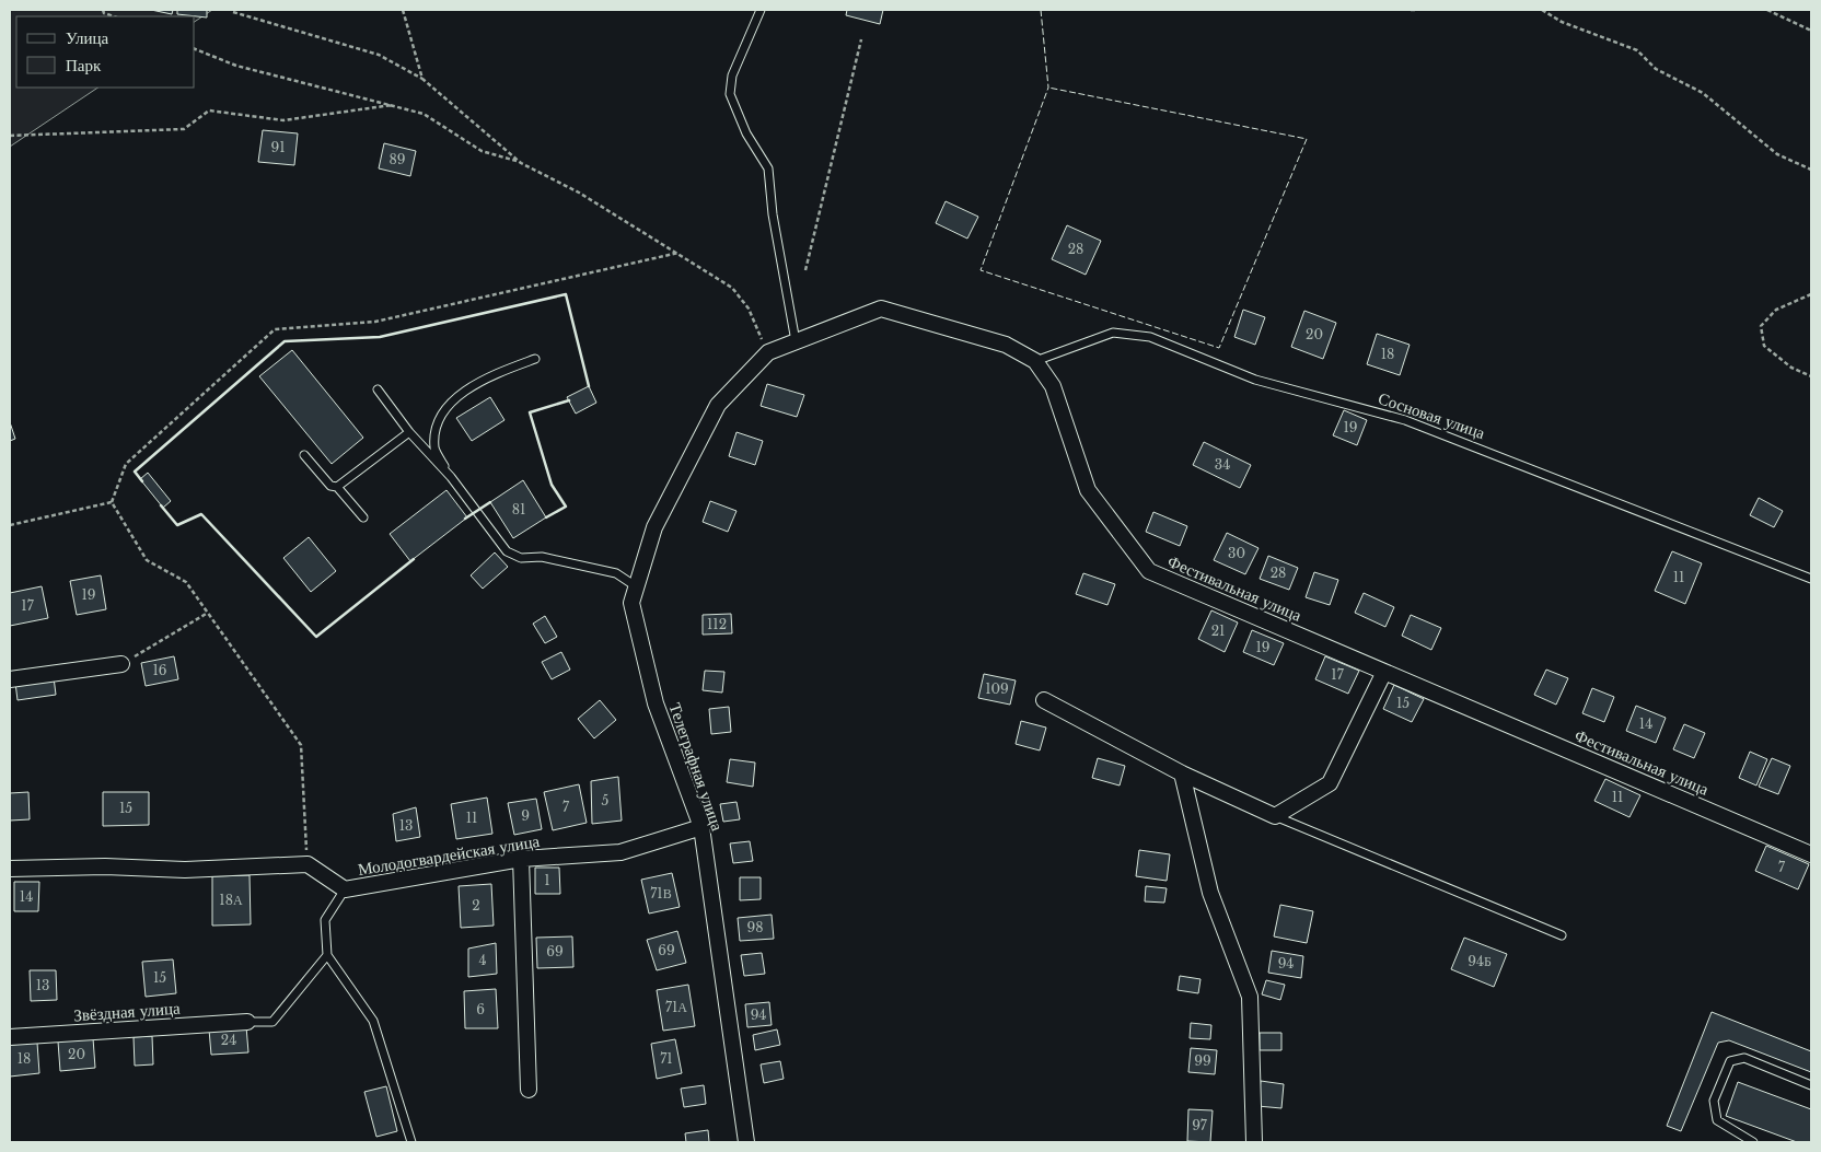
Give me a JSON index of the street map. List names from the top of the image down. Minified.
{"streets":{"street":["Фестивальная улица","Телеграфная улица","Молодогвардейская улица","Звёздная улица"],"lane":["Сосновая улица"]},"crossings":[["Сосновая улица","Фестивальная улица"],["Фестивальная улица","Телеграфная улица"],["Телеграфная улица","Молодогвардейская улица"]],"house_numbers":["91","89","28","20","18","19","34","81","30","28","11","19","17","112","21","19","16","17","109","15","14","11","5","7","15","9","11","13","7","1","71В","14","18А","2","98","69","69","4","94Б","94","15","13","71А","6","94","24","20","18","71","99","97"],"legend":["Улица","Парк"]}
